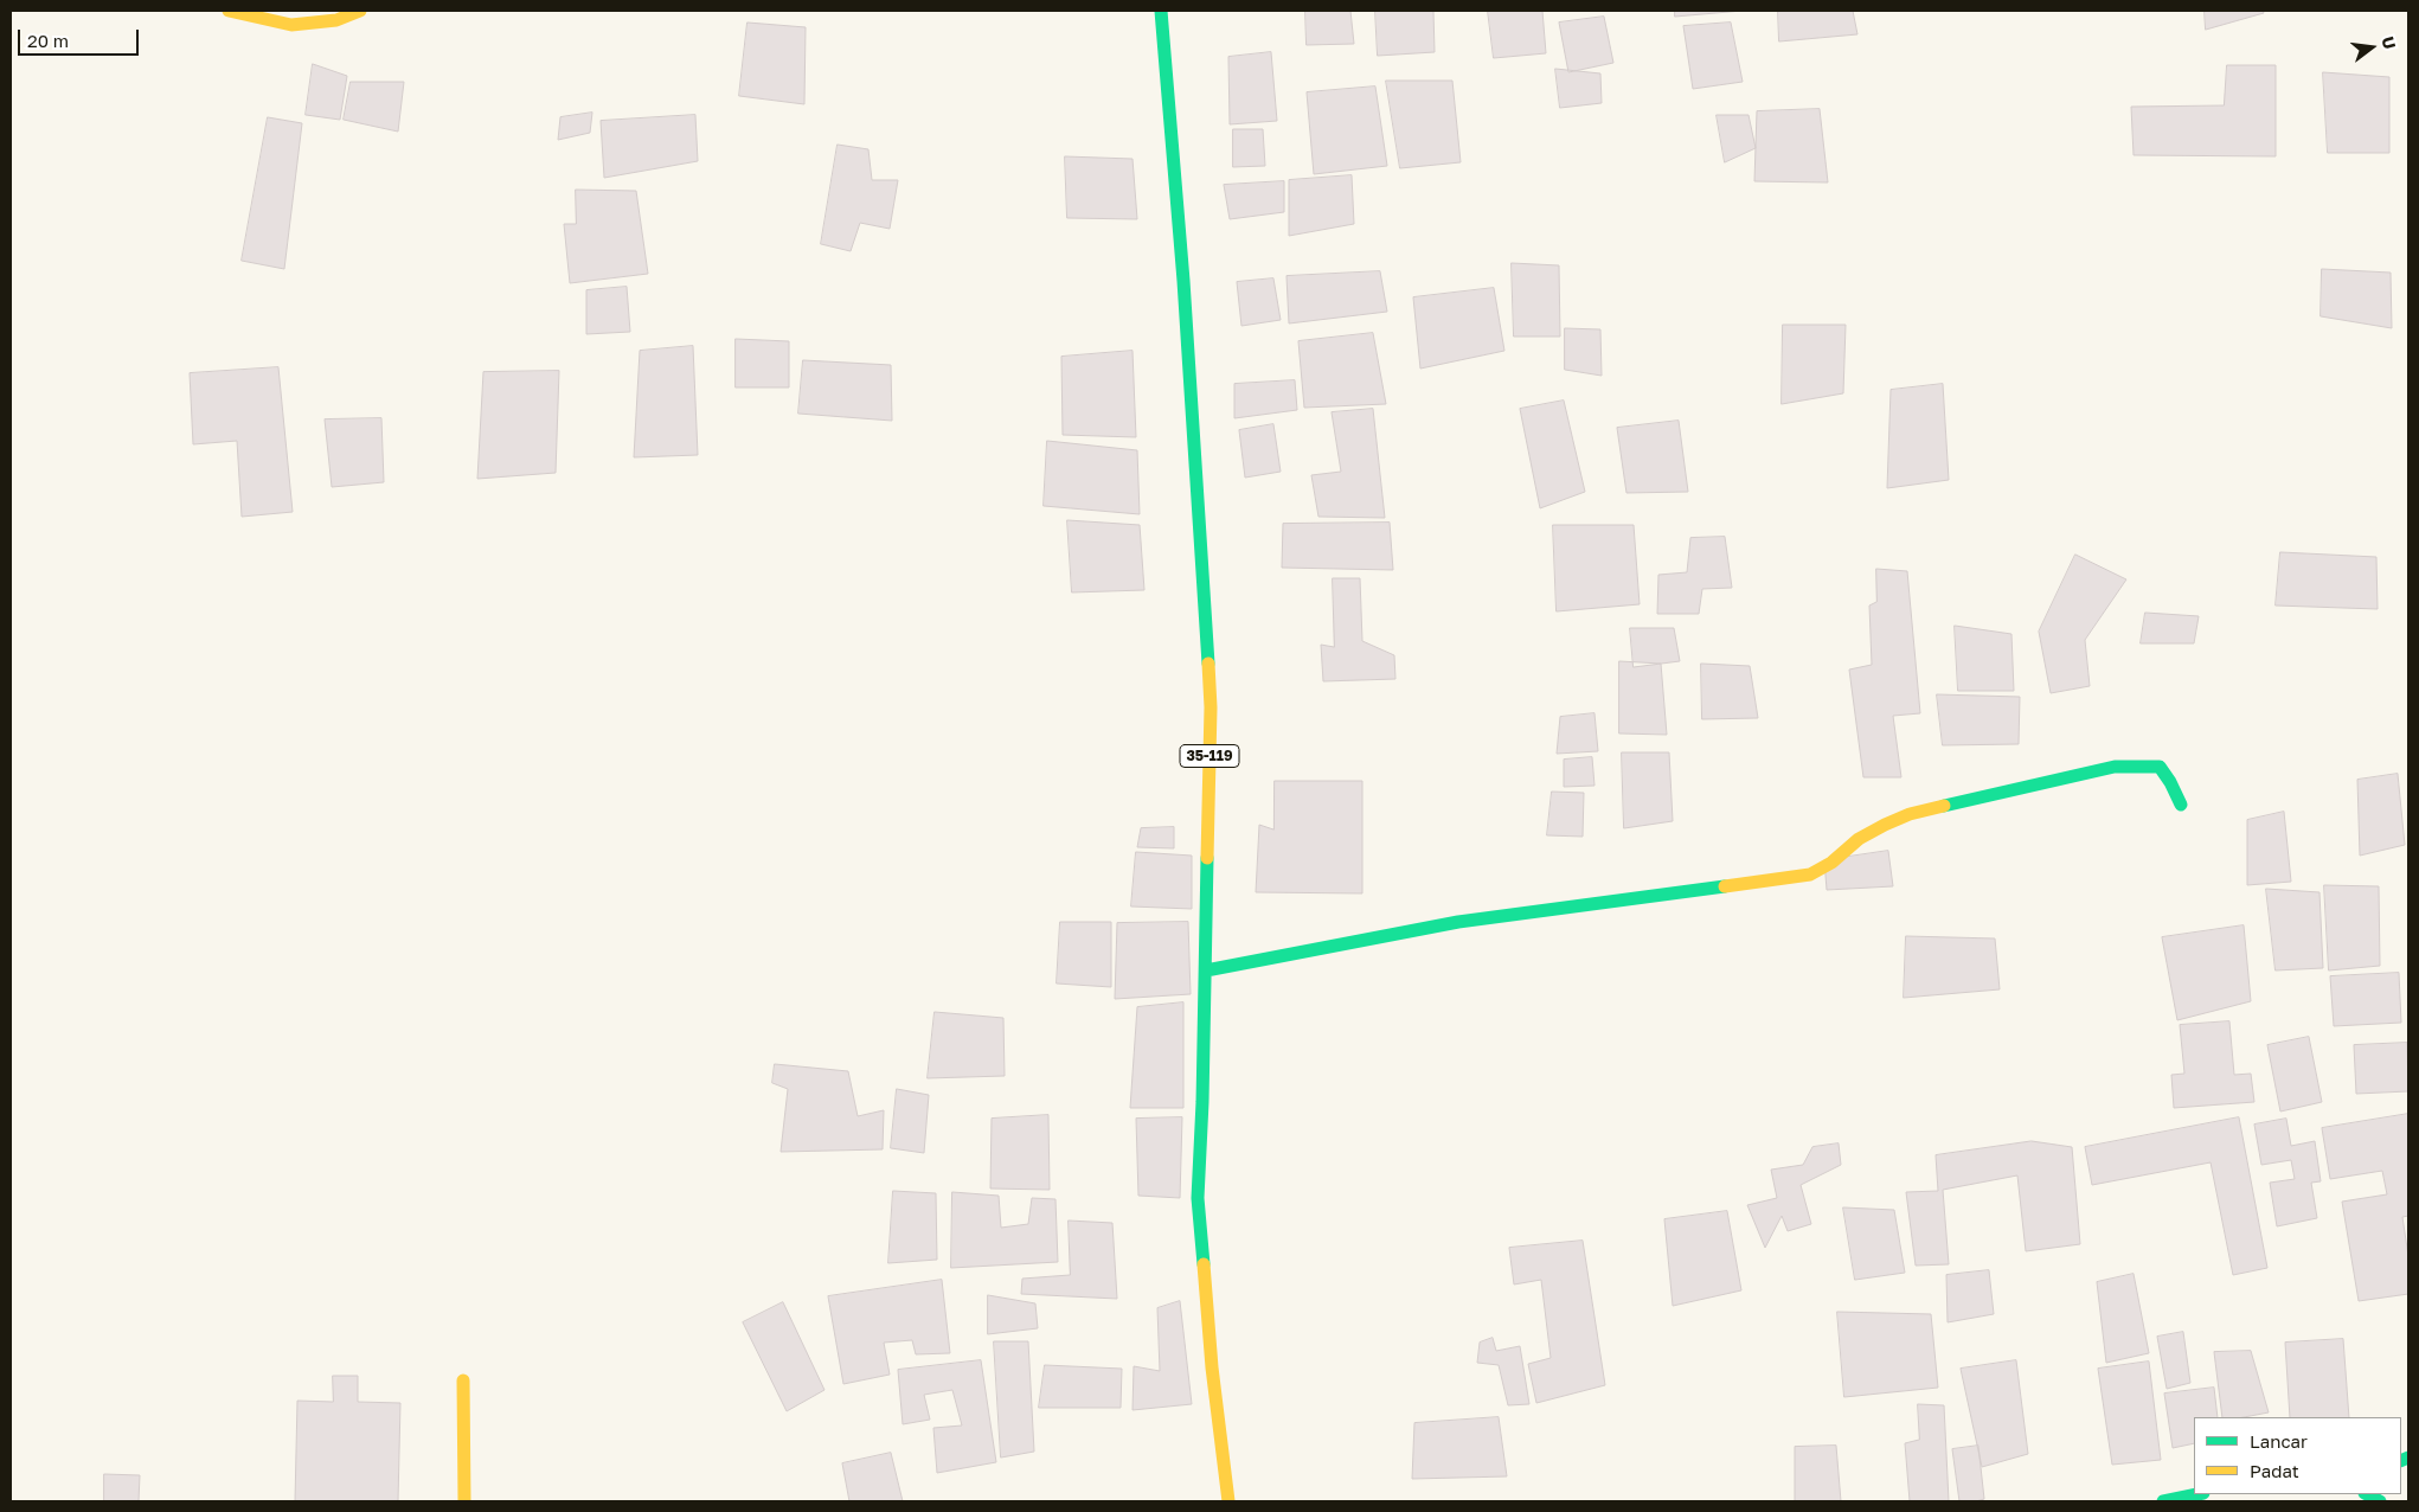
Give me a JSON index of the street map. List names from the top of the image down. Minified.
{"streets":{"main road":["35-119"]},"legend":["Lancar","Padat"],"scale_bar":"20 m","north":"right"}
